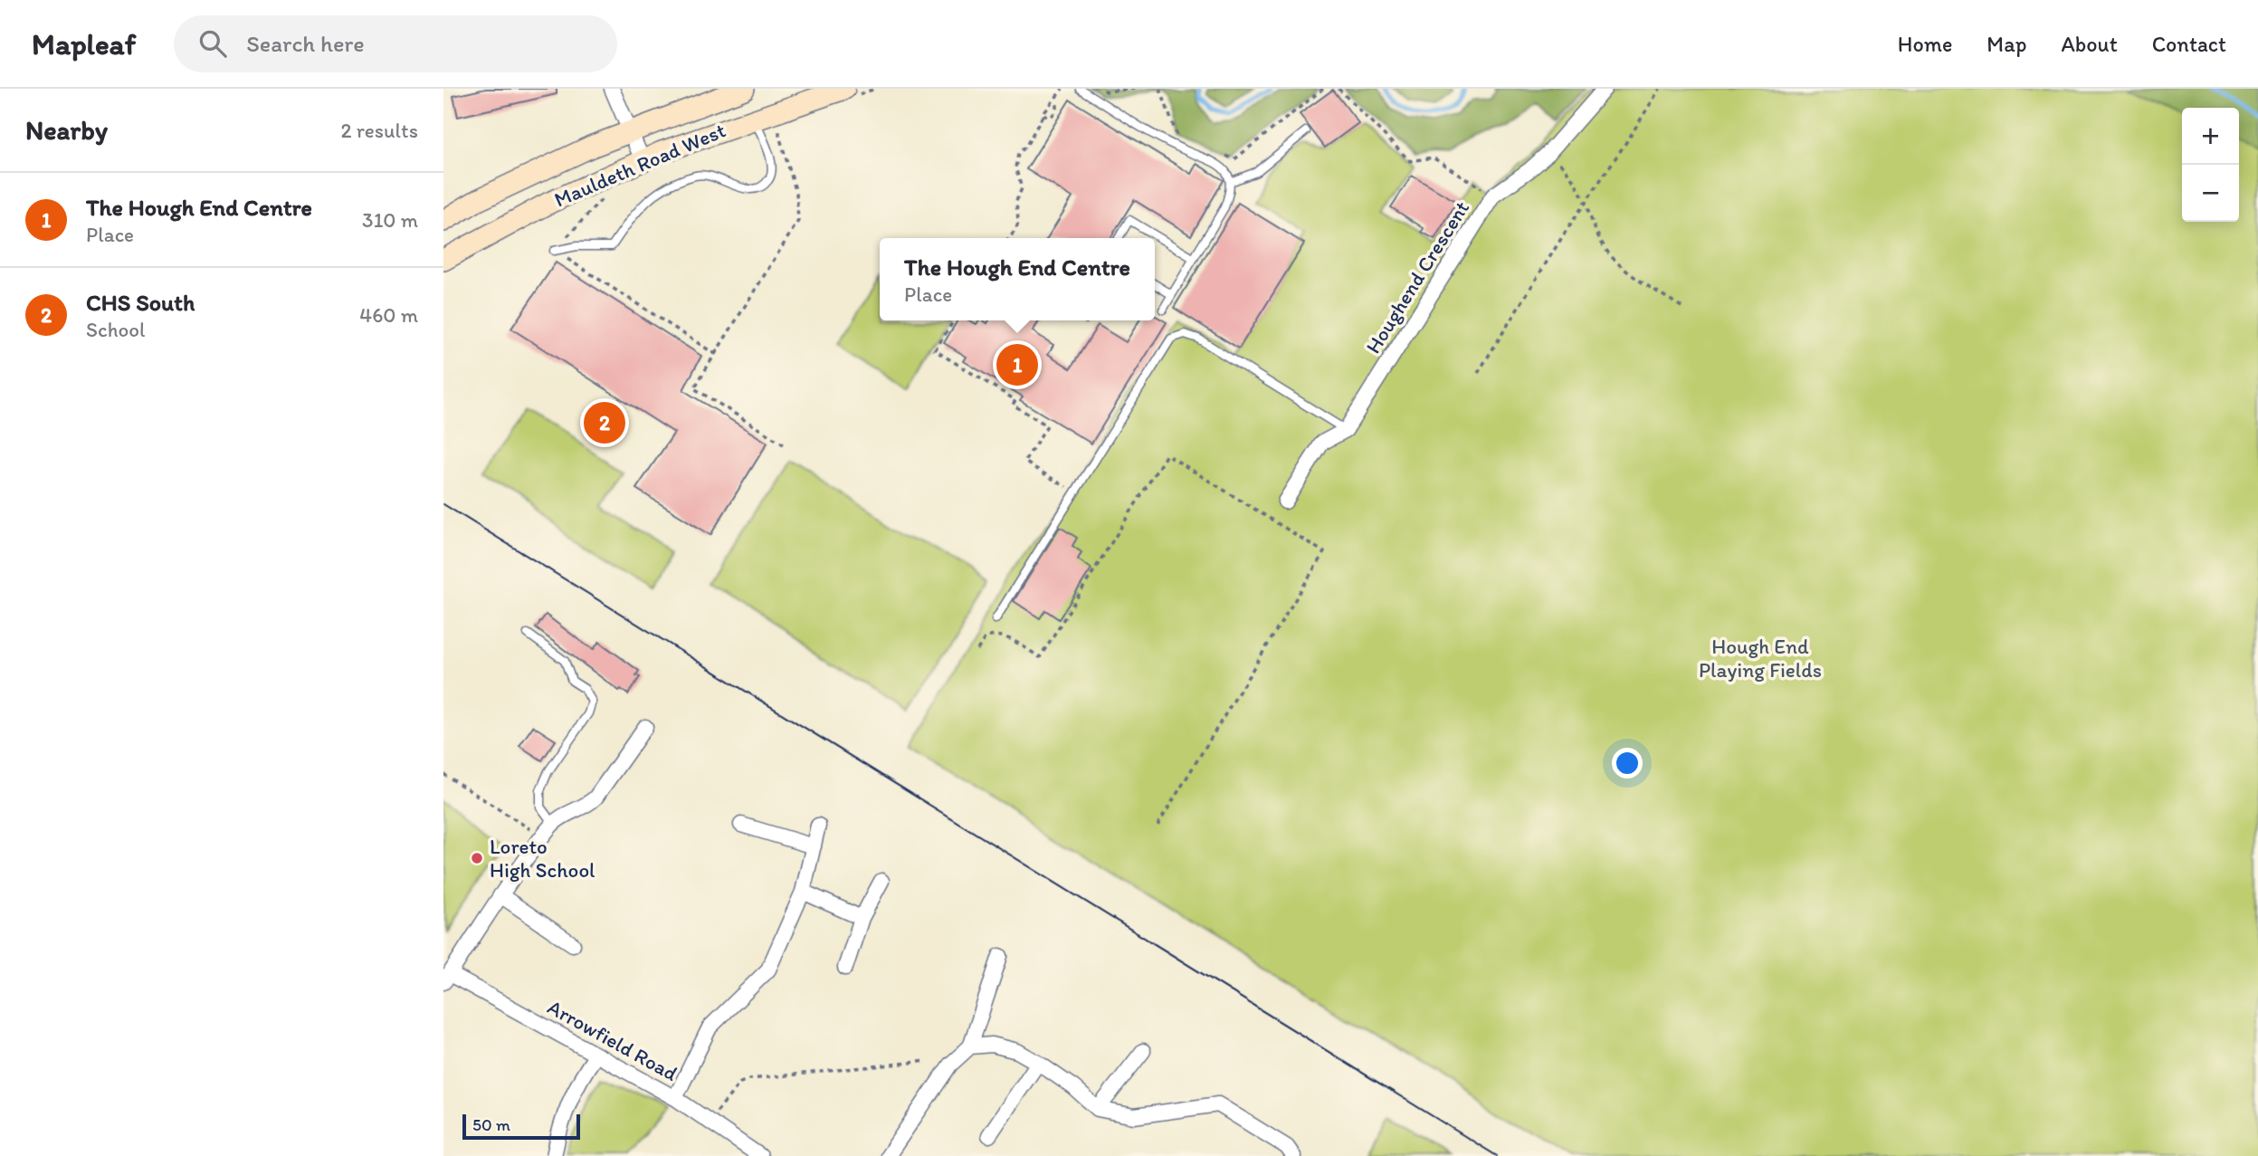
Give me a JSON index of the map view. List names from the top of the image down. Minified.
{"streets":{"street":["Mauldeth Road West","Houghend Crescent","Arrowfield Road"]},"parks":["Hough End Playing Fields"],"places":["Loreto High School"],"scale_bar":"50 m","page":{"header":"Mapleaf","search":"Search here","nav":["Home","Map","About","Contact"],"heading":["Nearby","2 results"],"map_buttons":["+","−"],"list":[{"mark":"1","name":"The Hough End Centre","note":"Place","value":"310 m"},{"mark":"2","name":"CHS South","note":"School","value":"460 m"}],"popup":["The Hough End Centre","Place"],"pins":["1","2"],"scale":"50 m"}}
